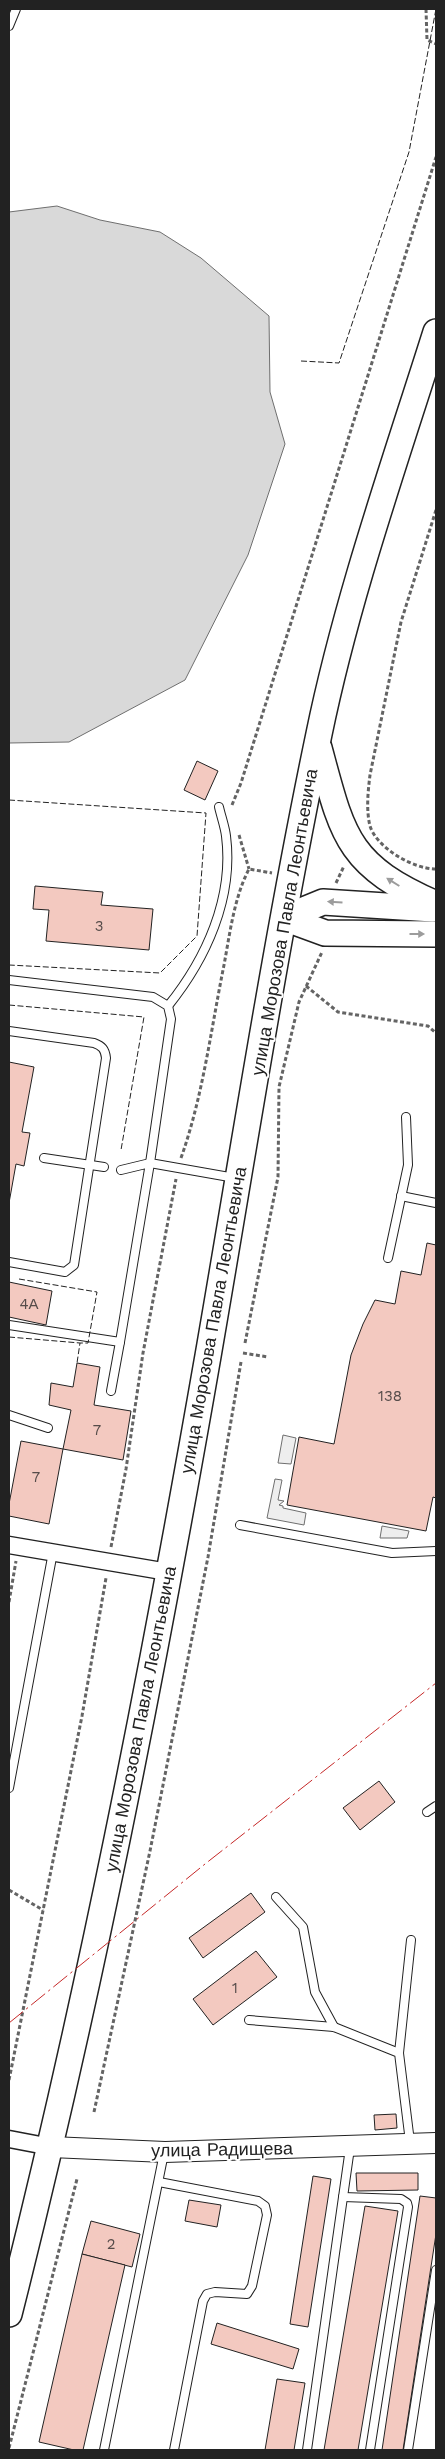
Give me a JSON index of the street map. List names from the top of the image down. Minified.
{"streets":{"main road":["улица Морозова Павла Леонтьевича"],"street":["улица Радищева"]},"crossings":[["улица Морозова Павла Леонтьевича","улица Радищева"]],"house_numbers":["3","4А","138","7","7","1","2"]}
